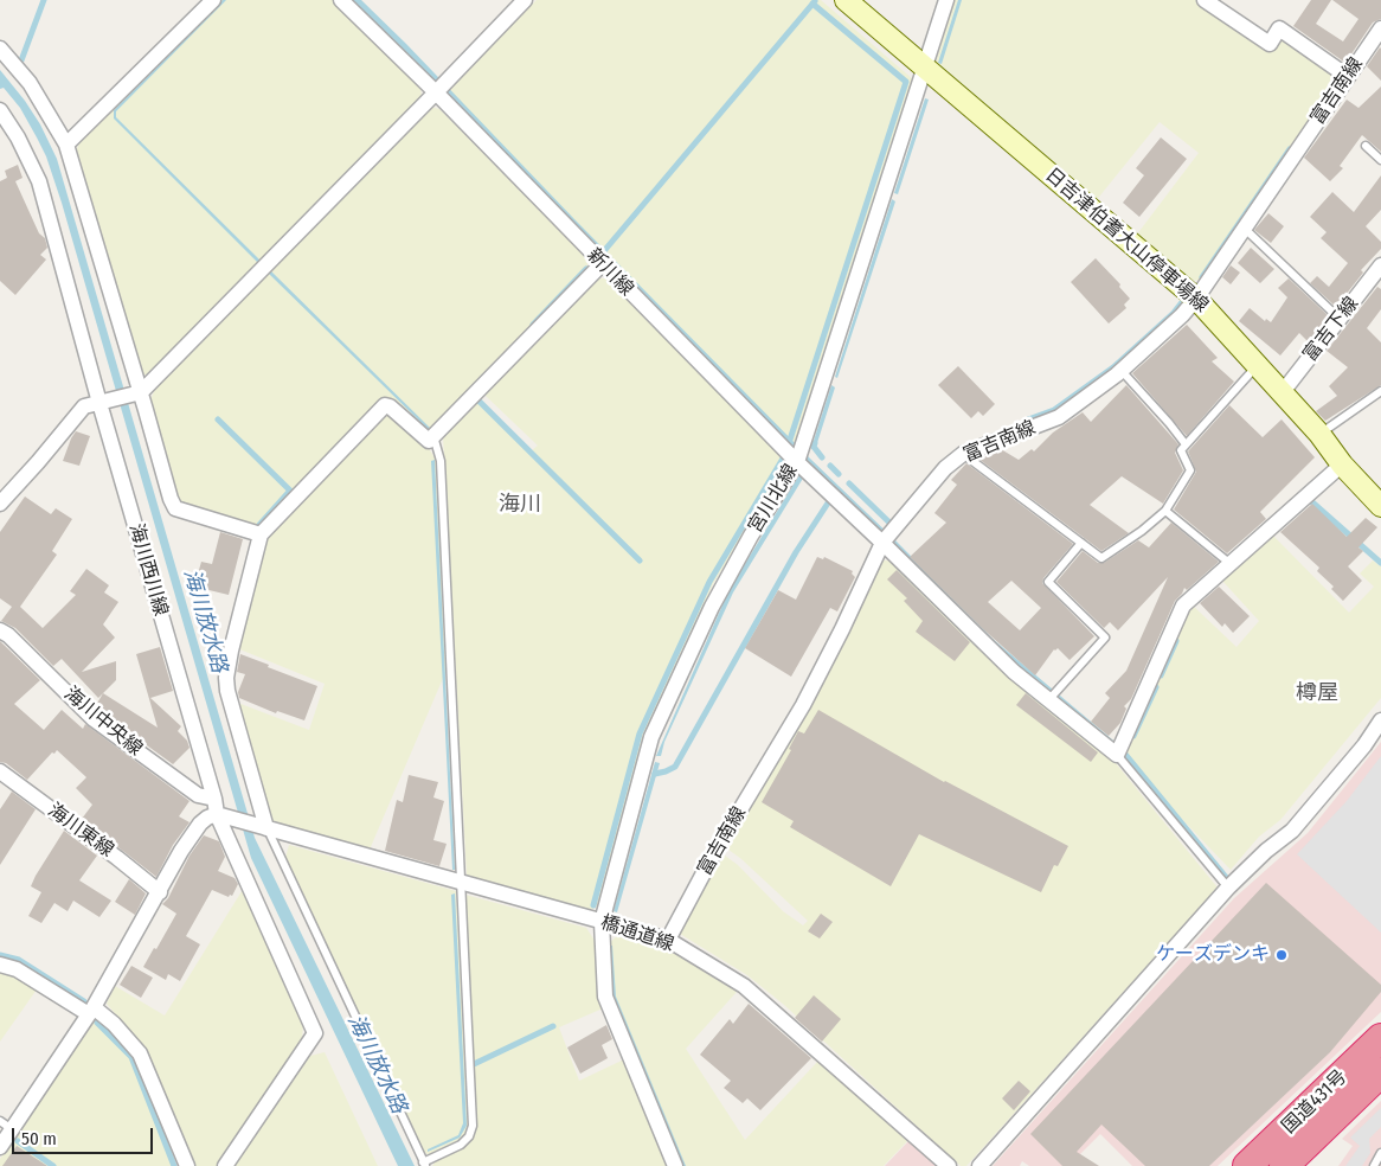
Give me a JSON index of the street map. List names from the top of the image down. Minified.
{"streets":{"highway":["国道431号"],"main road":["日吉津伯耆大山停車場線"],"street":["富吉南線","新川線","富吉下線","宮川北線","海川西川線","海川中央線","海川東線","橋通道線"]},"crossings":[["富吉南線","日吉津伯耆大山停車場線"],["富吉南線","新川線"],["富吉南線","橋通道線"],["日吉津伯耆大山停車場線","富吉下線"],["日吉津伯耆大山停車場線","宮川北線"],["新川線","宮川北線"],["宮川北線","橋通道線"],["海川西川線","海川中央線"],["海川中央線","橋通道線"]],"districts":["海川","樽屋"],"water":["海川放水路"],"places":["ケーズデンキ"],"scale_bar":"50 m"}
